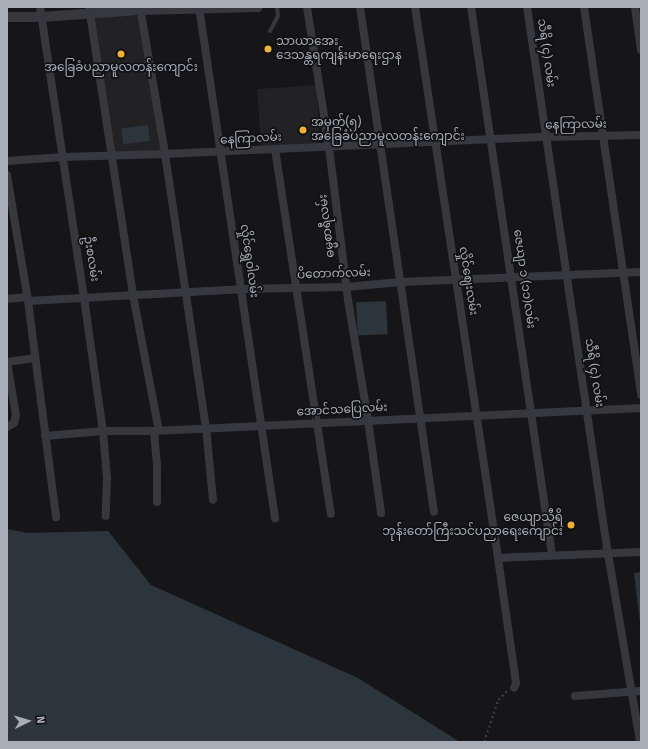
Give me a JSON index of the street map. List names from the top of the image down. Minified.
{"streets":{"street":["သီရိ (၄) လမ်း","နေကြာလမ်း","ဓမ္မစာရီလမ်း","ဦးစလမ်း","လှိုင်ရွှေဝါလမ်း","ပိတောက်လမ်း","ဇေယျာ ၁ (၁၁)လမ်း","လှိုင်ဈေးလမ်း","အောင်သပြေလမ်း"]},"crossings":[["သီရိ (၄) လမ်း","နေကြာလမ်း"],["သီရိ (၄) လမ်း","ပိတောက်လမ်း"],["သီရိ (၄) လမ်း","အောင်သပြေလမ်း"],["နေကြာလမ်း","ဓမ္မစာရီလမ်း"],["နေကြာလမ်း","ဦးစလမ်း"],["နေကြာလမ်း","လှိုင်ရွှေဝါလမ်း"],["နေကြာလမ်း","ဇေယျာ ၁ (၁၁)လမ်း"],["နေကြာလမ်း","လှိုင်ဈေးလမ်း"],["ဓမ္မစာရီလမ်း","ပိတောက်လမ်း"],["ဓမ္မစာရီလမ်း","အောင်သပြေလမ်း"],["ဦးစလမ်း","ပိတောက်လမ်း"],["ဦးစလမ်း","အောင်သပြေလမ်း"],["လှိုင်ရွှေဝါလမ်း","ပိတောက်လမ်း"],["လှိုင်ရွှေဝါလမ်း","အောင်သပြေလမ်း"],["ပိတောက်လမ်း","ဇေယျာ ၁ (၁၁)လမ်း"],["ပိတောက်လမ်း","လှိုင်ဈေးလမ်း"],["ဇေယျာ ၁ (၁၁)လမ်း","အောင်သပြေလမ်း"],["လှိုင်ဈေးလမ်း","အောင်သပြေလမ်း"]],"places":["သာယာအေး ဒေသန္တရကျန်းမာရေးဌာန","အခြေခံပညာမူလတန်းကျောင်း","အမှတ်(၅) အခြေခံပညာမူလတန်းကျောင်း","ဇေယျာသီရိ ဘုန်းတော်ကြီးသင်ပညာရေးကျောင်း"],"north":"right"}
